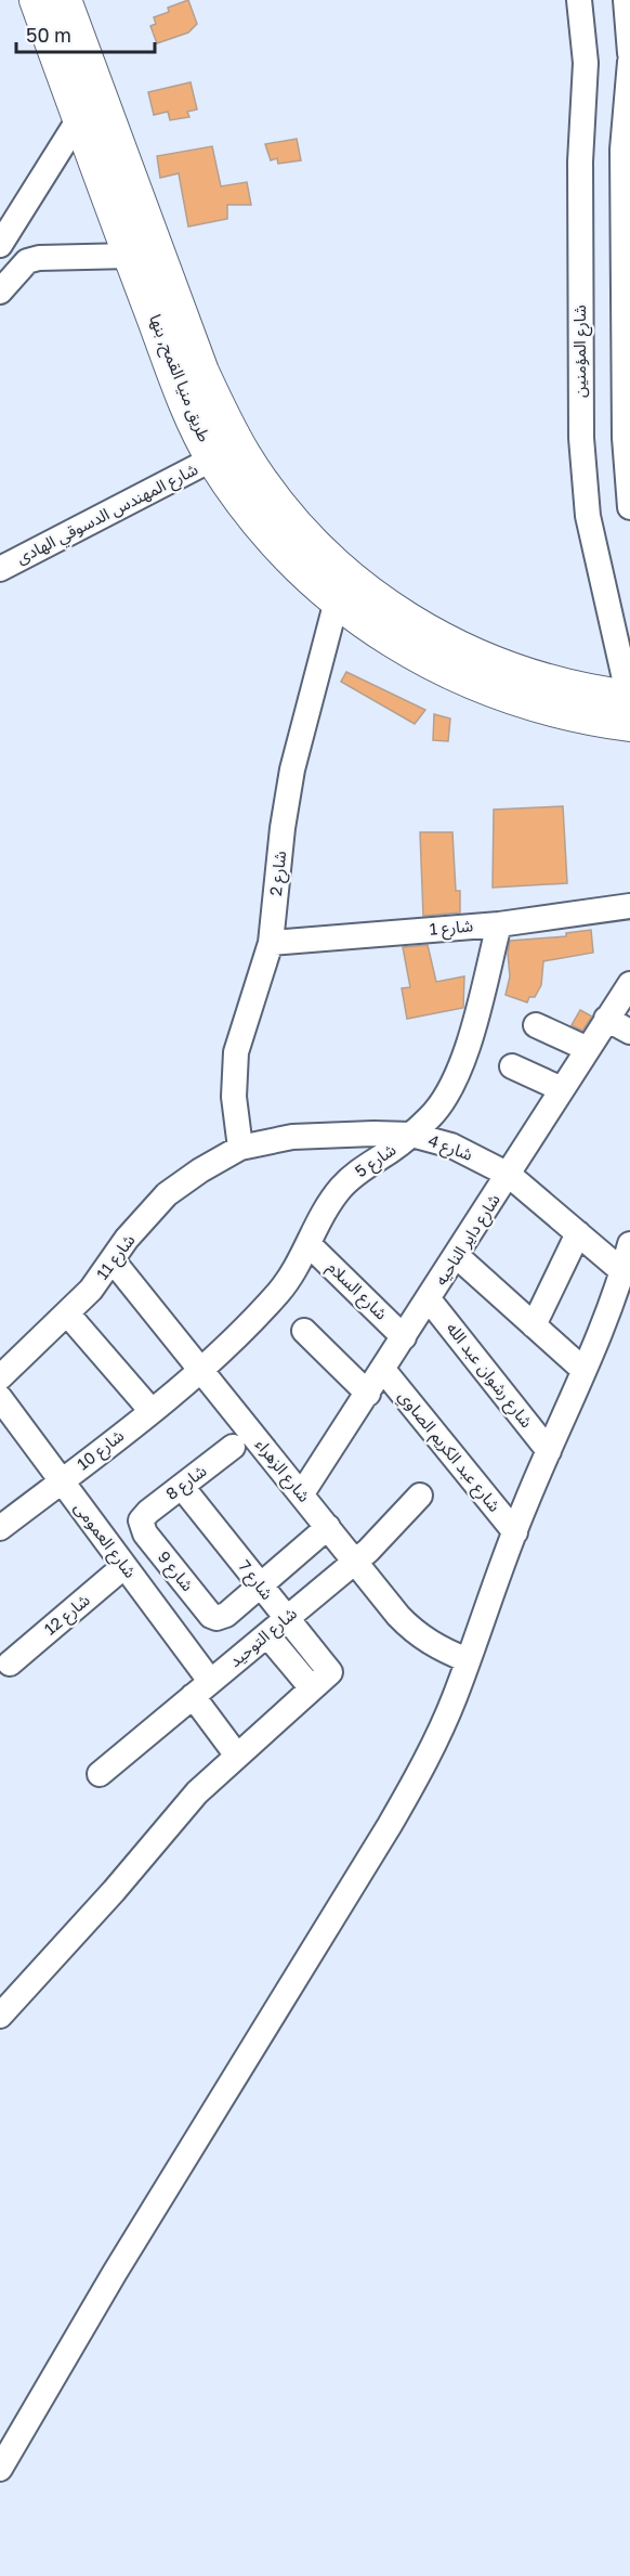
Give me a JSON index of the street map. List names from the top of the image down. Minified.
{"streets":{"highway":["طريق منيا القمح, بنها"],"street":["شارع المؤمنين","شارع المهندس الدسوقي الهادى","شارع 2","شارع 1","شارع 4","شارع 5","شارع داير الناحيه","شارع 11","شارع السلام","شارع رشوان عبد الله","شارع 10","شارع عبد الكريم الصاوي","شارع الزهراء","شارع 8","شارع العمومى","شارع 9","شارع 7","شارع 12","شارع التوحيد"]},"crossings":[["شارع المؤمنين","طريق منيا القمح, بنها"],["طريق منيا القمح, بنها","شارع المهندس الدسوقي الهادى"],["طريق منيا القمح, بنها","شارع 2"],["شارع 2","شارع 1"],["شارع 2","شارع 4"],["شارع 2","شارع 11"],["شارع 1","شارع 5"],["شارع 4","شارع 5"],["شارع 4","شارع داير الناحيه"],["شارع 4","شارع 11"],["شارع 5","شارع السلام"],["شارع 5","شارع 10"],["شارع 5","شارع الزهراء"],["شارع داير الناحيه","شارع السلام"],["شارع داير الناحيه","شارع رشوان عبد الله"],["شارع داير الناحيه","شارع عبد الكريم الصاوي"],["شارع داير الناحيه","شارع الزهراء"],["شارع 11","شارع الزهراء"],["شارع 10","شارع الزهراء"],["شارع 10","شارع العمومى"],["شارع الزهراء","شارع التوحيد"],["شارع 8","شارع 9"],["شارع 8","شارع 7"],["شارع العمومى","شارع 12"],["شارع العمومى","شارع التوحيد"],["شارع 9","شارع 7"],["شارع 7","شارع التوحيد"]],"scale_bar":"50 m"}
